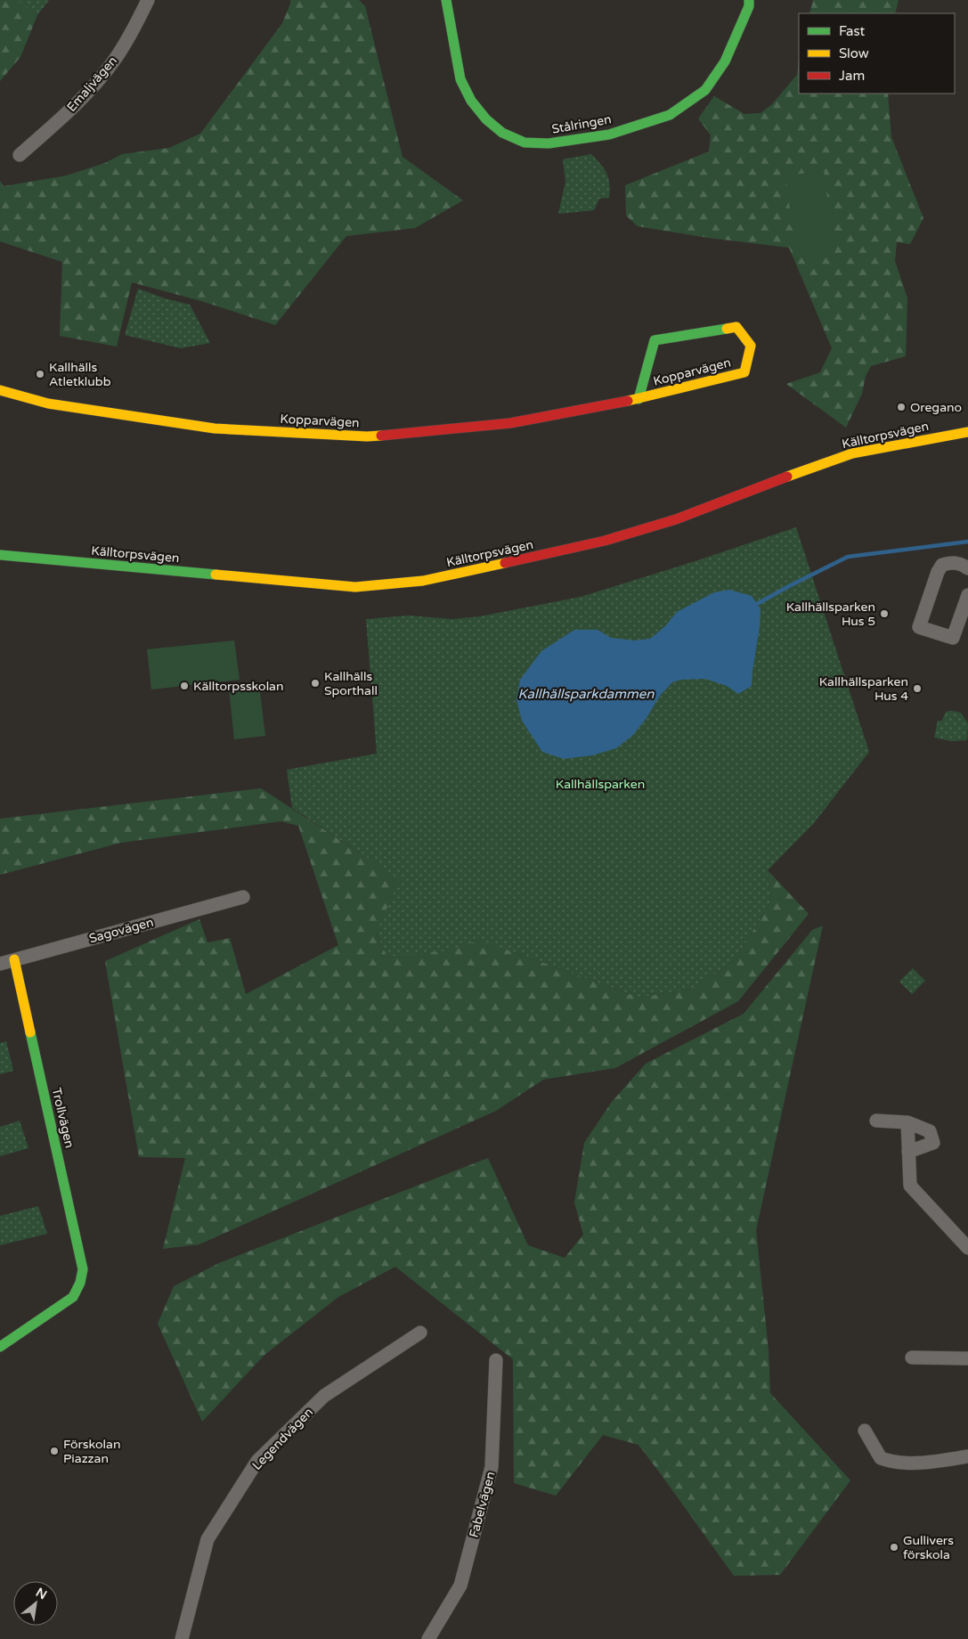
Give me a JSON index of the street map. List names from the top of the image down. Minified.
{"streets":{"street":["Emaljvägen","Stålringen","Kopparvägen","Källtorpsvägen","Sagovägen","Trollvägen","Legendvägen","Fabelvägen"]},"crossings":[["Sagovägen","Trollvägen"]],"water":["Kallhällsparkdammen"],"parks":["Kallhällsparken"],"places":["Kallhälls Atletklubb","Oregano","Kallhällsparken Hus 5","Kallhälls Sporthall","Källtorpsskolan","Kallhällsparken Hus 4","Förskolan Piazzan","Gullivers förskola"],"legend":["Fast","Slow","Jam"],"north":"top right"}
